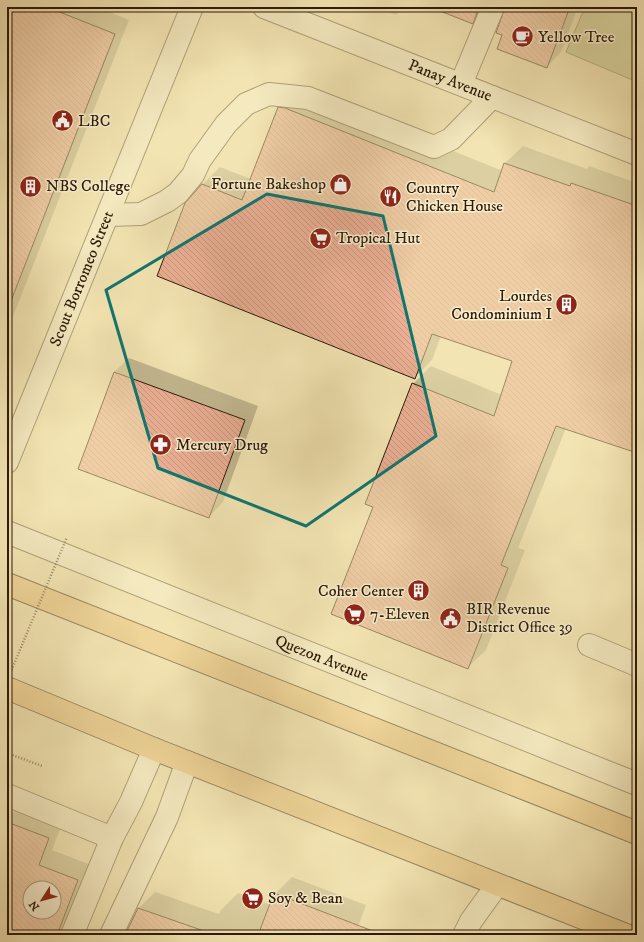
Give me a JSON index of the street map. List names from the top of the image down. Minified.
{"streets":{"street":["Panay Avenue","Scout Borromeo Street","Quezon Avenue"]},"places":{"cafe":["Yellow Tree"],"public building":["LBC","BIR Revenue District Office 39"],"shop":["Fortune Bakeshop"],"building":["NBS College","Lourdes Condominium I","Coher Center"],"restaurant":["Country Chicken House"],"supermarket":["Tropical Hut","7-Eleven","Soy & Bean"],"pharmacy":["Mercury Drug"]},"north":"bottom left"}
